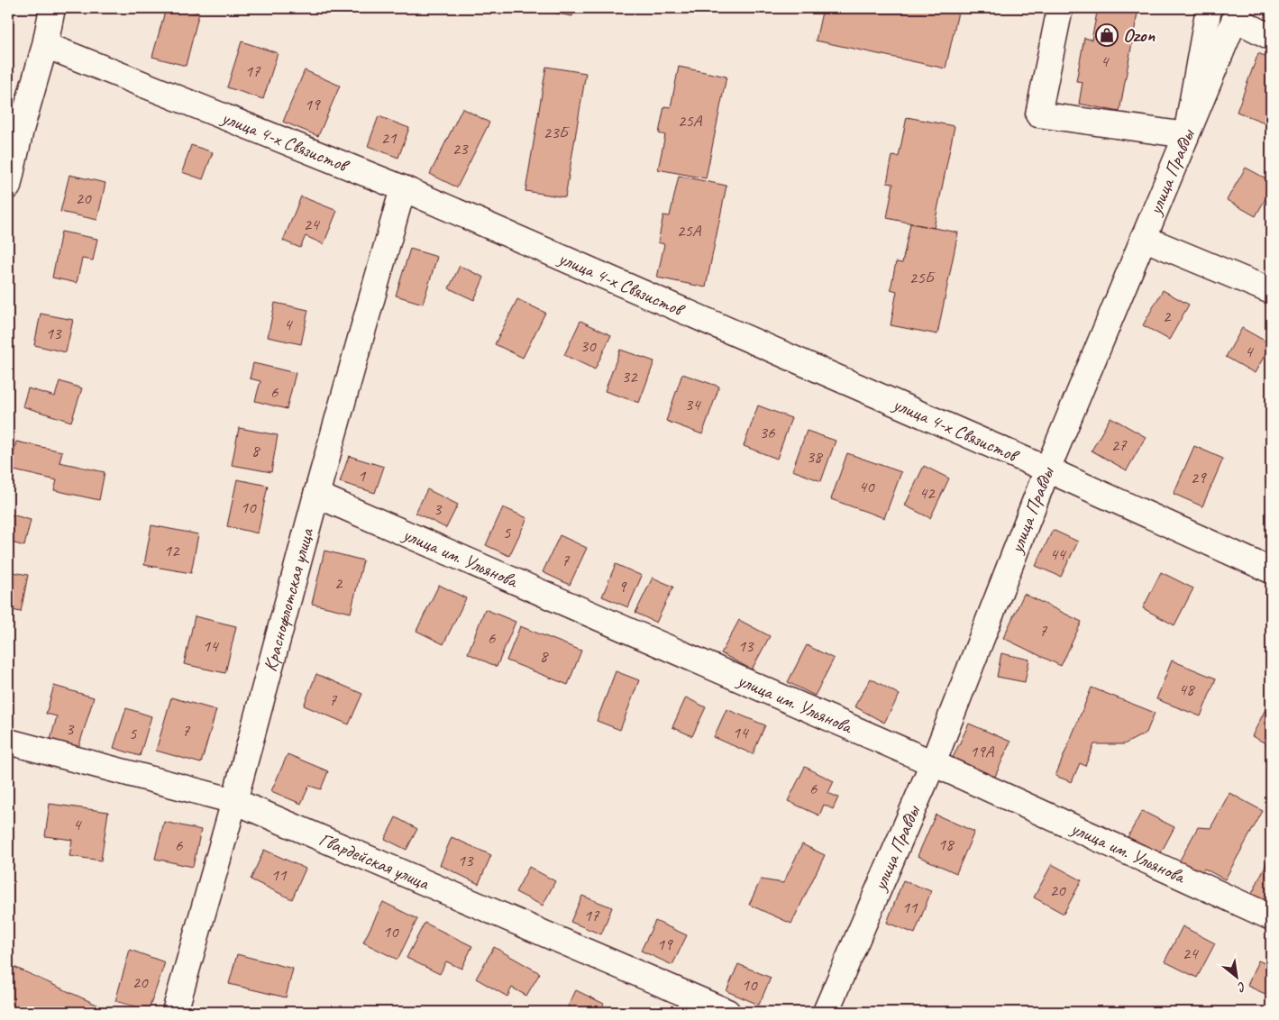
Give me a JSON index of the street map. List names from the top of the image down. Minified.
{"streets":{"street":["улица 4-х Связистов","улица Правды","улица им. Ульянова","Краснофлотская улица","Гвардейская улица"]},"crossings":[["улица 4-х Связистов","улица Правды"],["улица 4-х Связистов","Краснофлотская улица"],["улица Правды","улица им. Ульянова"],["улица им. Ульянова","Краснофлотская улица"],["Краснофлотская улица","Гвардейская улица"]],"places":{"shop":["Ozon"]},"house_numbers":["4","17","19","25А","23Б","21","23","20","24","25А","25Б","2","4","13","30","4","32","6","34","36","27","8","38","1","29","40","42","10","3","5","12","44","7","2","9","7","6","14","13","8","48","7","3","7","14","5","19А","6","4","18","6","13","11","20","11","17","10","19","24","20","10"],"north":"bottom right"}
